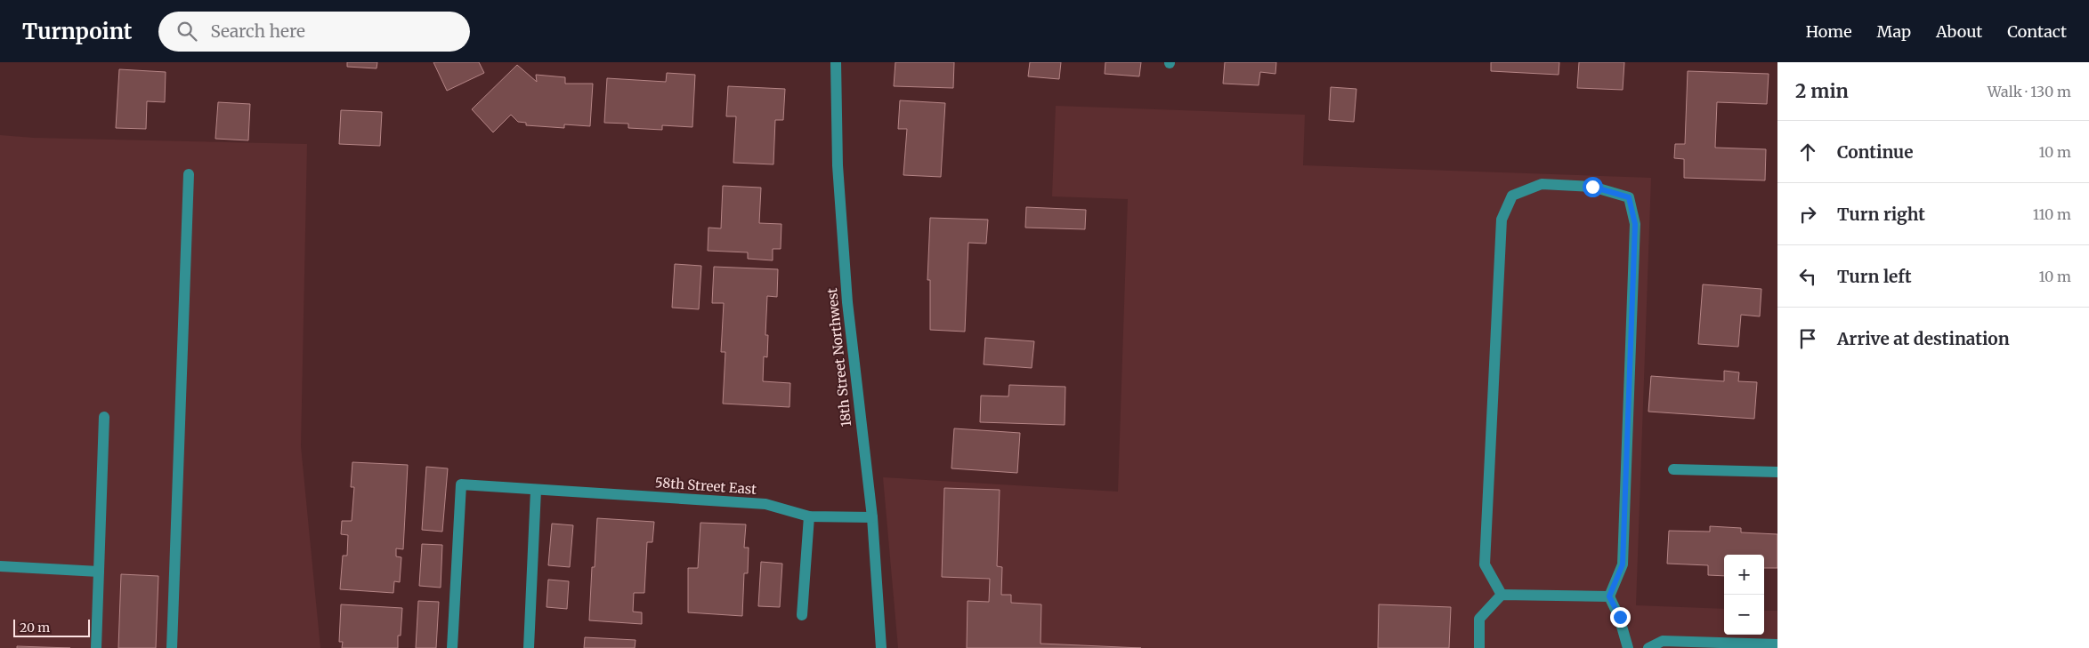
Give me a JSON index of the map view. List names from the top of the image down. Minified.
{"streets":{"street":["18th Street Northwest","58th Street East"]},"crossings":[["18th Street Northwest","58th Street East"]],"scale_bar":"20 m","page":{"header":"Turnpoint","search":"Search here","nav":["Home","Map","About","Contact"],"heading":["2 min","Walk · 130 m"],"list":[["Continue","10 m"],["Turn right","110 m"],["Turn left","10 m"],"Arrive at destination"],"map_buttons":["+","−"],"scale":"20 m"}}
